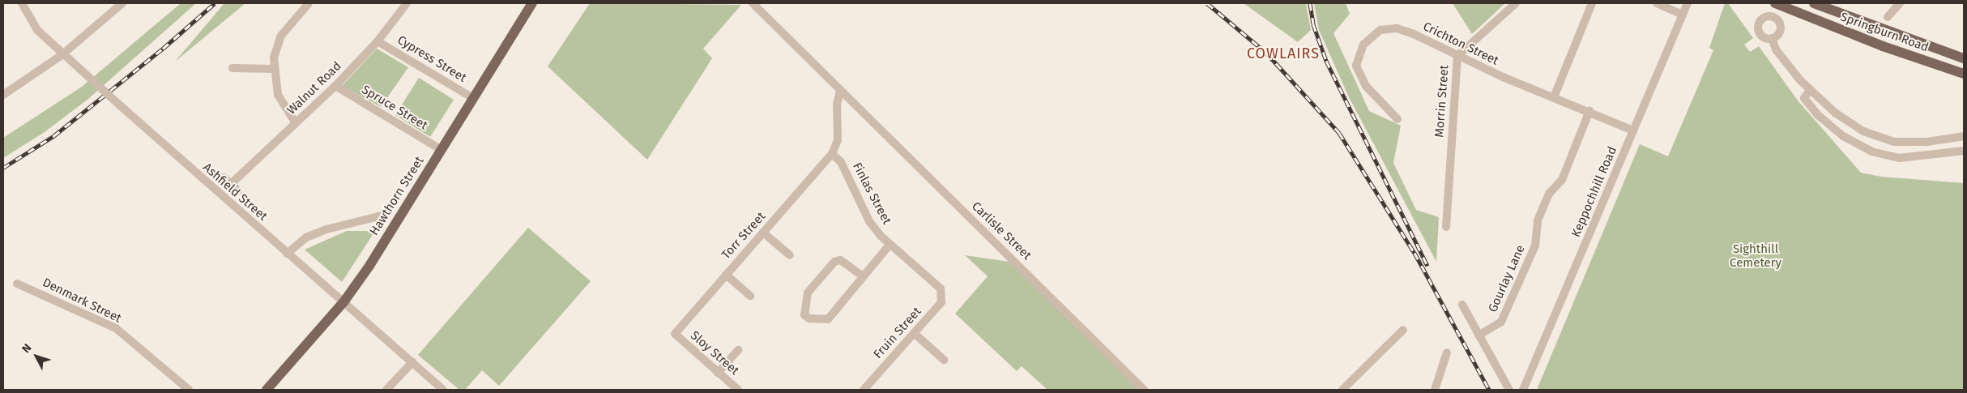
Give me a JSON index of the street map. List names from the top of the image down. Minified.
{"streets":{"main road":["Springburn Road","Hawthorn Street"],"street":["Crichton Street","Cypress Street","Walnut Road","Morrin Street","Spruce Street","Ashfield Street","Keppochhill Road","Finlas Street","Carlisle Street","Torr Street","Gourlay Lane","Denmark Street","Fruin Street","Sloy Street"]},"crossings":[["Crichton Street","Morrin Street"],["Crichton Street","Keppochhill Road"],["Crichton Street","Gourlay Lane"],["Cypress Street","Walnut Road"],["Cypress Street","Hawthorn Street"],["Walnut Road","Spruce Street"],["Spruce Street","Hawthorn Street"],["Ashfield Street","Hawthorn Street"],["Finlas Street","Torr Street"],["Finlas Street","Fruin Street"],["Torr Street","Sloy Street"]],"districts":["COWLAIRS"],"parks":["Sighthill Cemetery"],"north":"top left"}
